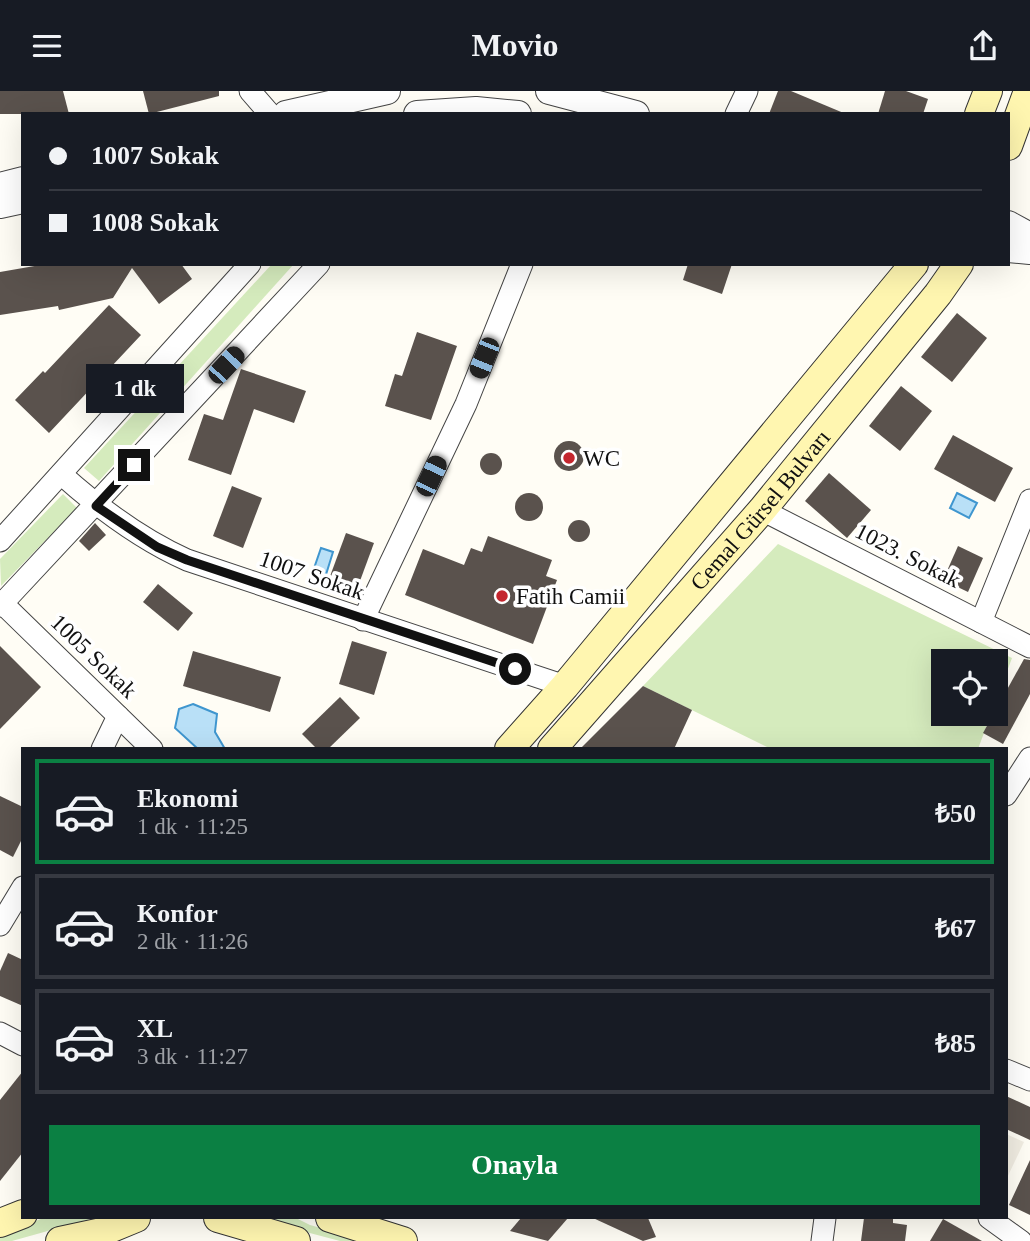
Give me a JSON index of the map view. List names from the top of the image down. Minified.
{"streets":{"main road":["Cemal Gürsel Bulvarı"],"street":["1023. Sokak","1007 Sokak","1005 Sokak"]},"crossings":[["Cemal Gürsel Bulvarı","1023. Sokak"],["Cemal Gürsel Bulvarı","1007 Sokak"]],"places":["WC","Fatih Camii"],"page":{"header":"Movio","banner":["1007 Sokak","1008 Sokak"],"bubble":"1 dk","list":[{"name":"Ekonomi","note":"1 dk · 11:25","value":"₺50"},{"name":"Konfor","note":"2 dk · 11:26","value":"₺67"},{"name":"XL","note":"3 dk · 11:27","value":"₺85"}],"buttons":"Onayla"}}
